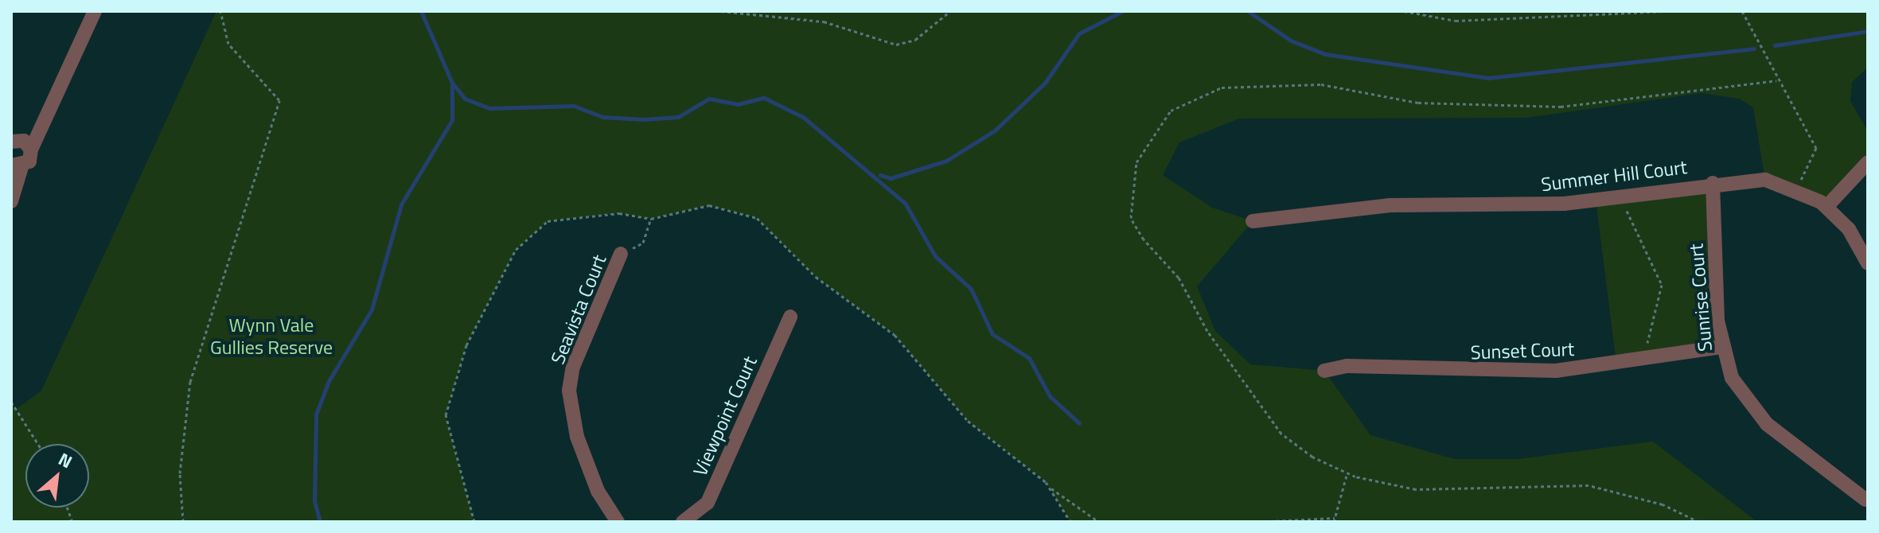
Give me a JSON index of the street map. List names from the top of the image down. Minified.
{"streets":{"street":["Summer Hill Court","Sunrise Court","Seavista Court","Sunset Court","Viewpoint Court"]},"crossings":[["Summer Hill Court","Sunrise Court"],["Sunrise Court","Sunset Court"]],"parks":["Wynn Vale Gullies Reserve"],"north":"top right"}
